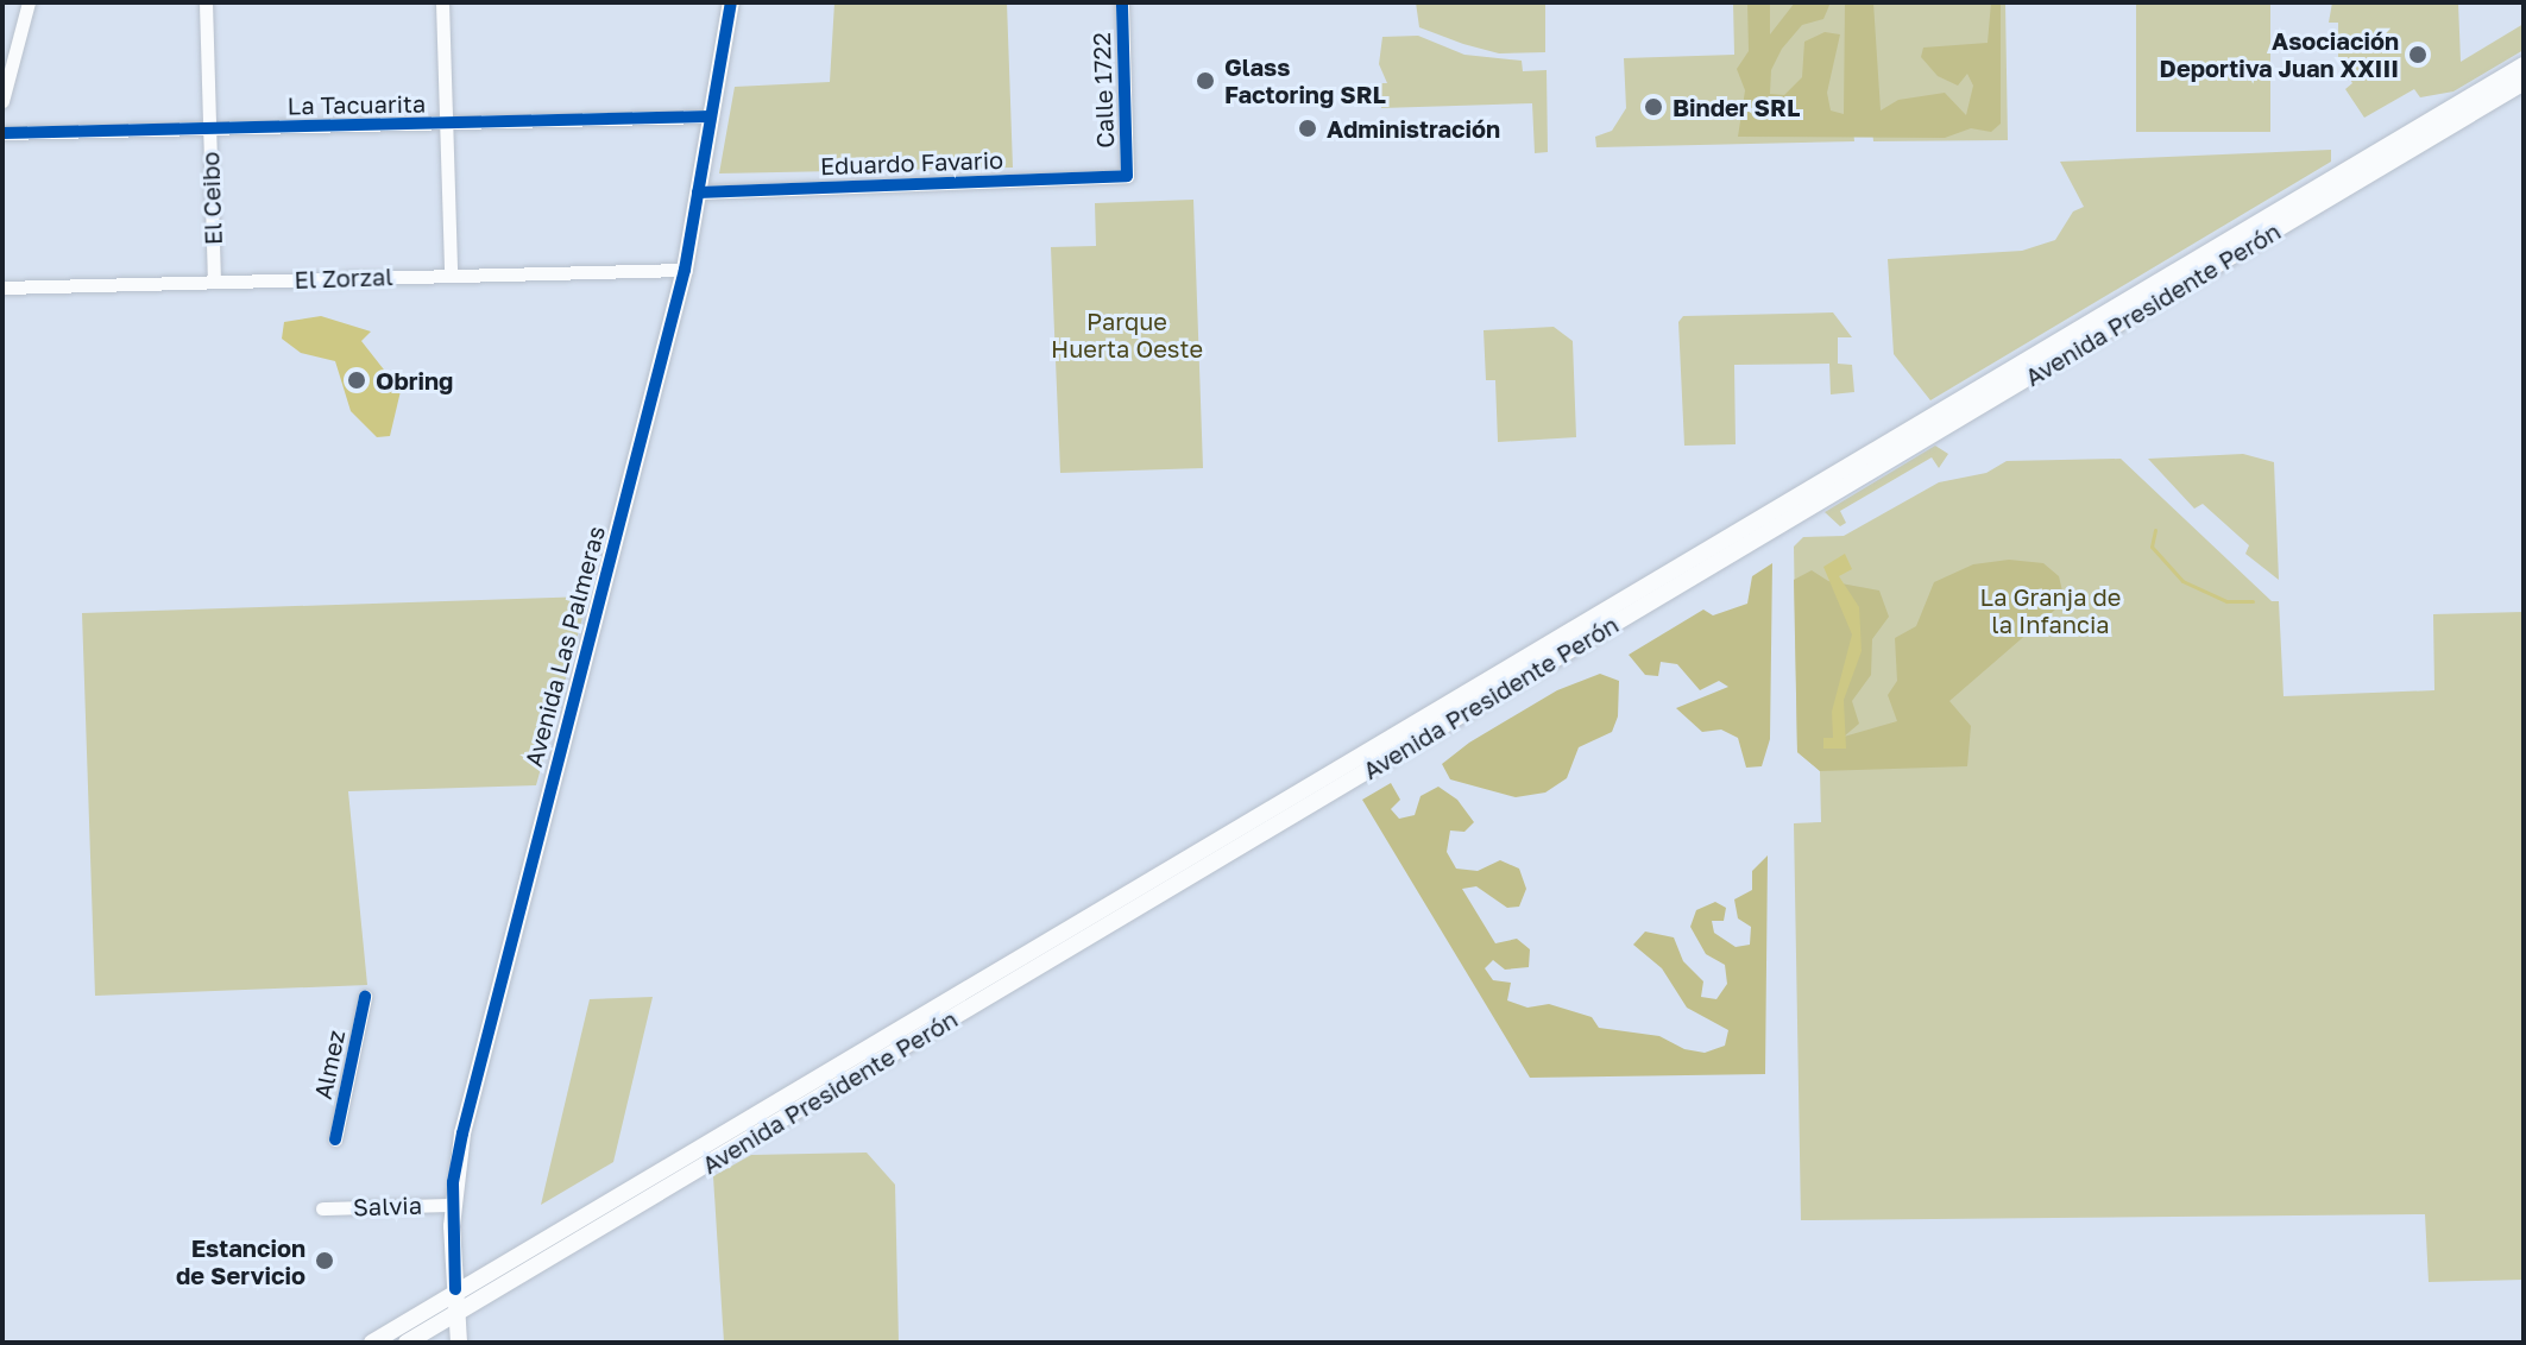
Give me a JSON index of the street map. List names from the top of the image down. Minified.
{"streets":{"main road":["Avenida Presidente Perón","Avenida Las Palmeras"],"street":["Calle 1722","La Tacuarita","Eduardo Favario","El Ceibo","El Zorzal","Almez","Salvia"]},"crossings":[["Calle 1722","Eduardo Favario"],["La Tacuarita","El Ceibo"],["La Tacuarita","Avenida Las Palmeras"],["Eduardo Favario","Avenida Las Palmeras"],["El Ceibo","El Zorzal"],["El Zorzal","Avenida Las Palmeras"],["Avenida Presidente Perón","Avenida Las Palmeras"],["Avenida Las Palmeras","Salvia"]],"parks":["Parque Huerta Oeste","La Granja de la Infancia"],"places":["Asociación Deportiva Juan XXIII","Glass Factoring SRL","Binder SRL","Administración","Obring","Estancion de Servicio"]}
